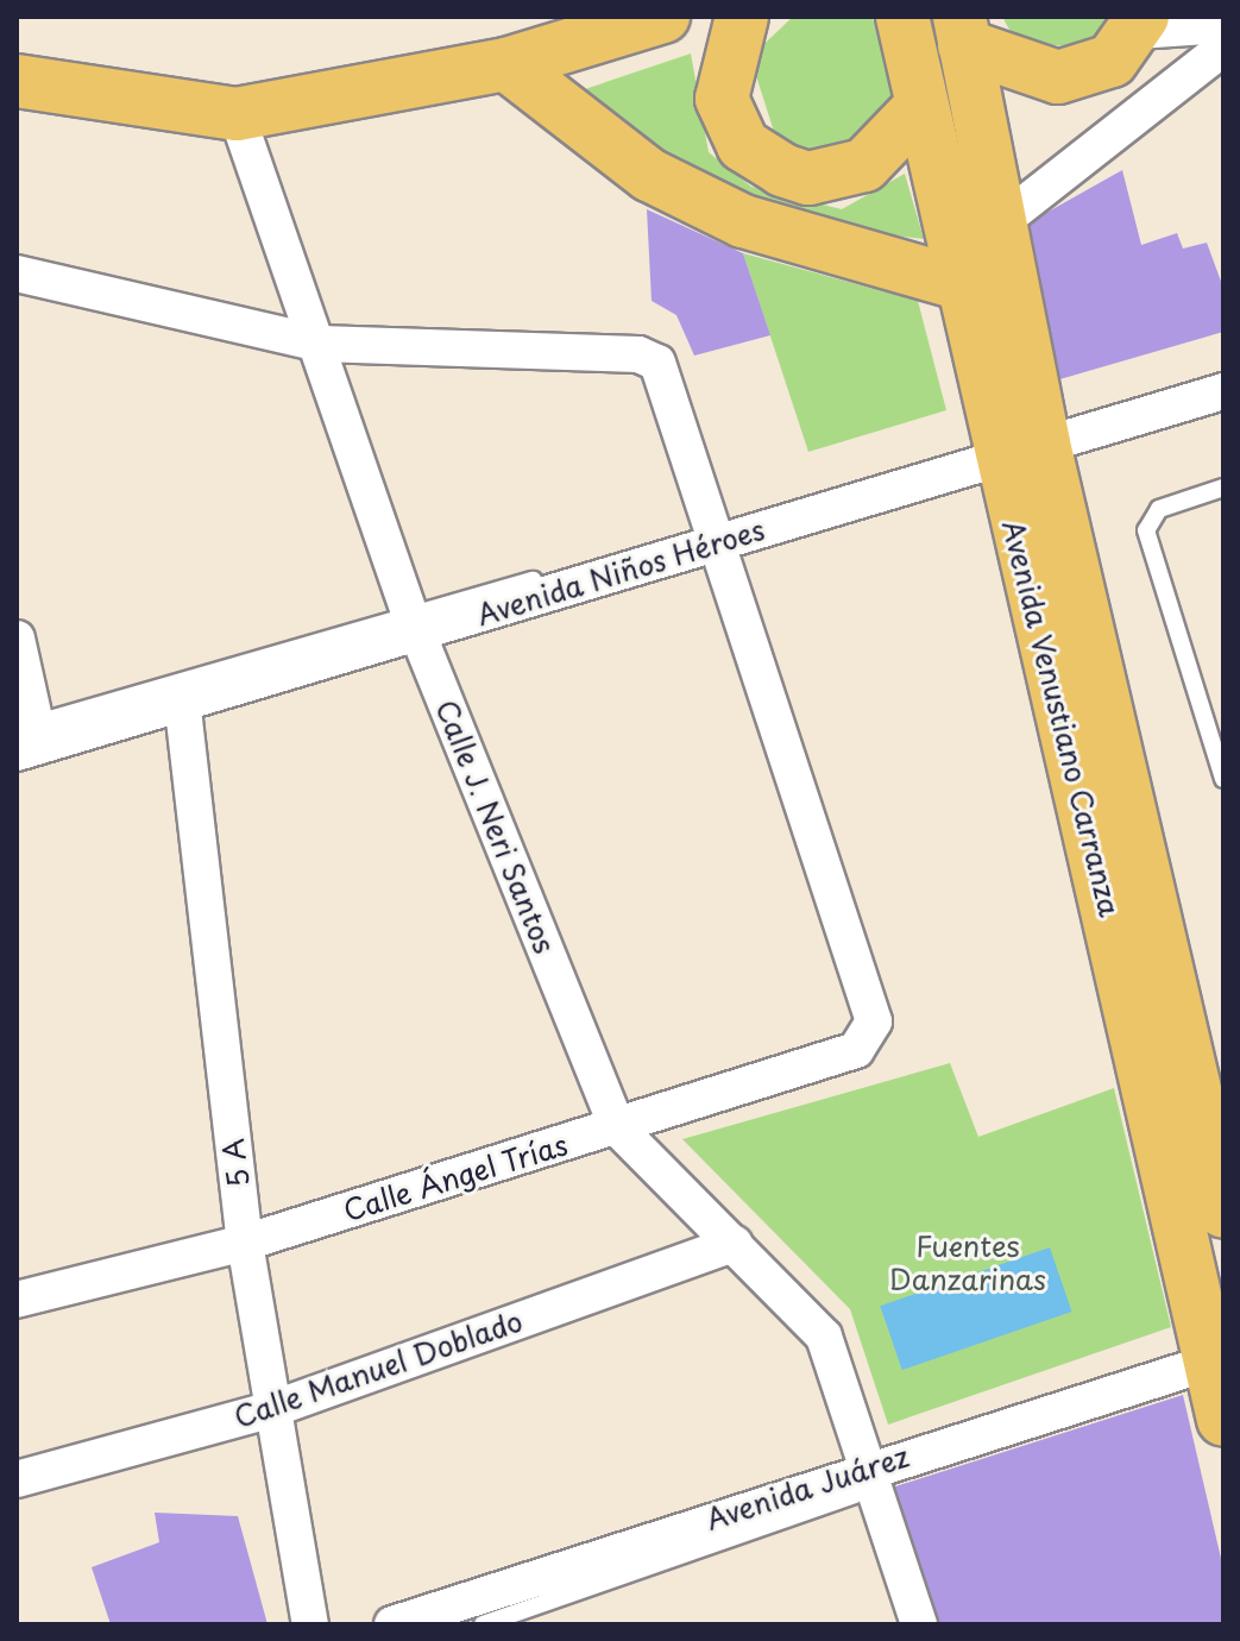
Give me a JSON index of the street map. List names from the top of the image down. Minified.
{"streets":{"main road":["Avenida Venustiano Carranza"],"street":["Avenida Niños Héroes","Calle J. Neri Santos","5 A","Calle Ángel Trías","Calle Manuel Doblado","Avenida Juárez"]},"crossings":[["Avenida Niños Héroes","Avenida Venustiano Carranza"],["Avenida Niños Héroes","Calle J. Neri Santos"],["Avenida Niños Héroes","5 A"],["Avenida Niños Héroes","Calle Ángel Trías"],["Avenida Venustiano Carranza","Avenida Juárez"],["Calle J. Neri Santos","Calle Ángel Trías"],["Calle J. Neri Santos","Calle Manuel Doblado"],["Calle J. Neri Santos","Avenida Juárez"],["5 A","Calle Ángel Trías"],["5 A","Calle Manuel Doblado"]],"parks":["Fuentes Danzarinas"]}
